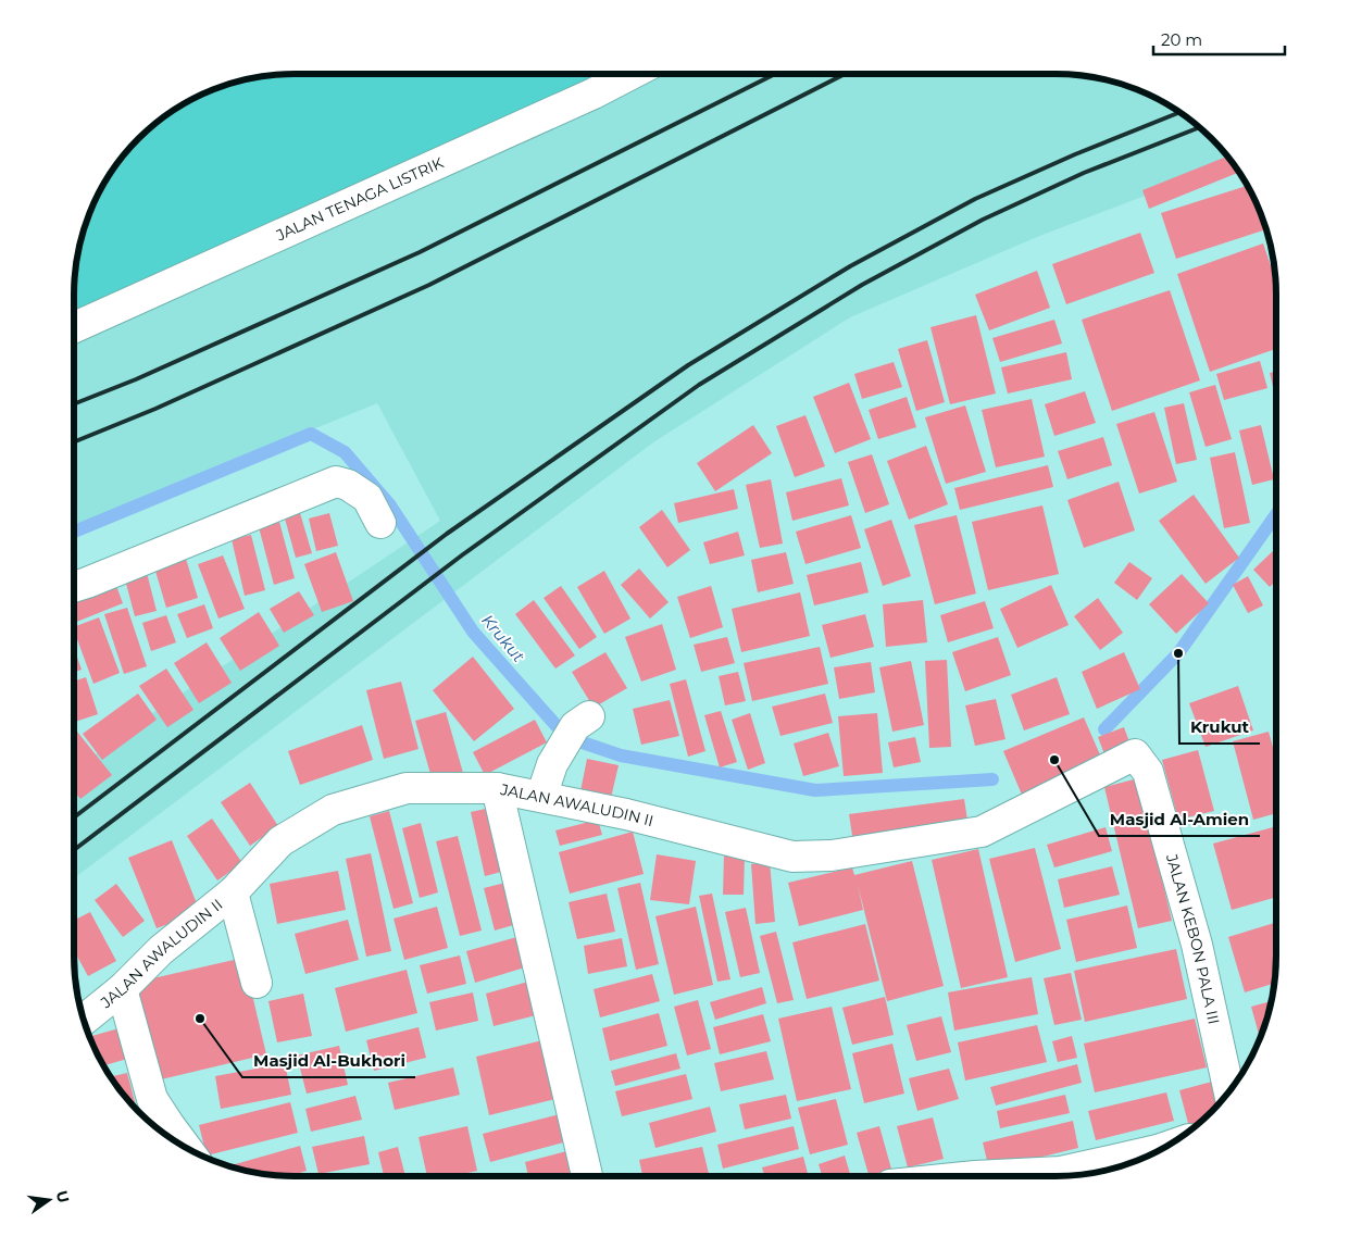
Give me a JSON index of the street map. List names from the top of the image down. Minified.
{"streets":{"street":["JALAN TENAGA LISTRIK","JALAN AWALUDIN II","JALAN KEBON PALA III"]},"crossings":[["JALAN AWALUDIN II","JALAN KEBON PALA III"]],"water":["Krukut"],"places":["Krukut","Masjid Al-Amien","Masjid Al-Bukhori"],"scale_bar":"20 m","north":"right"}
